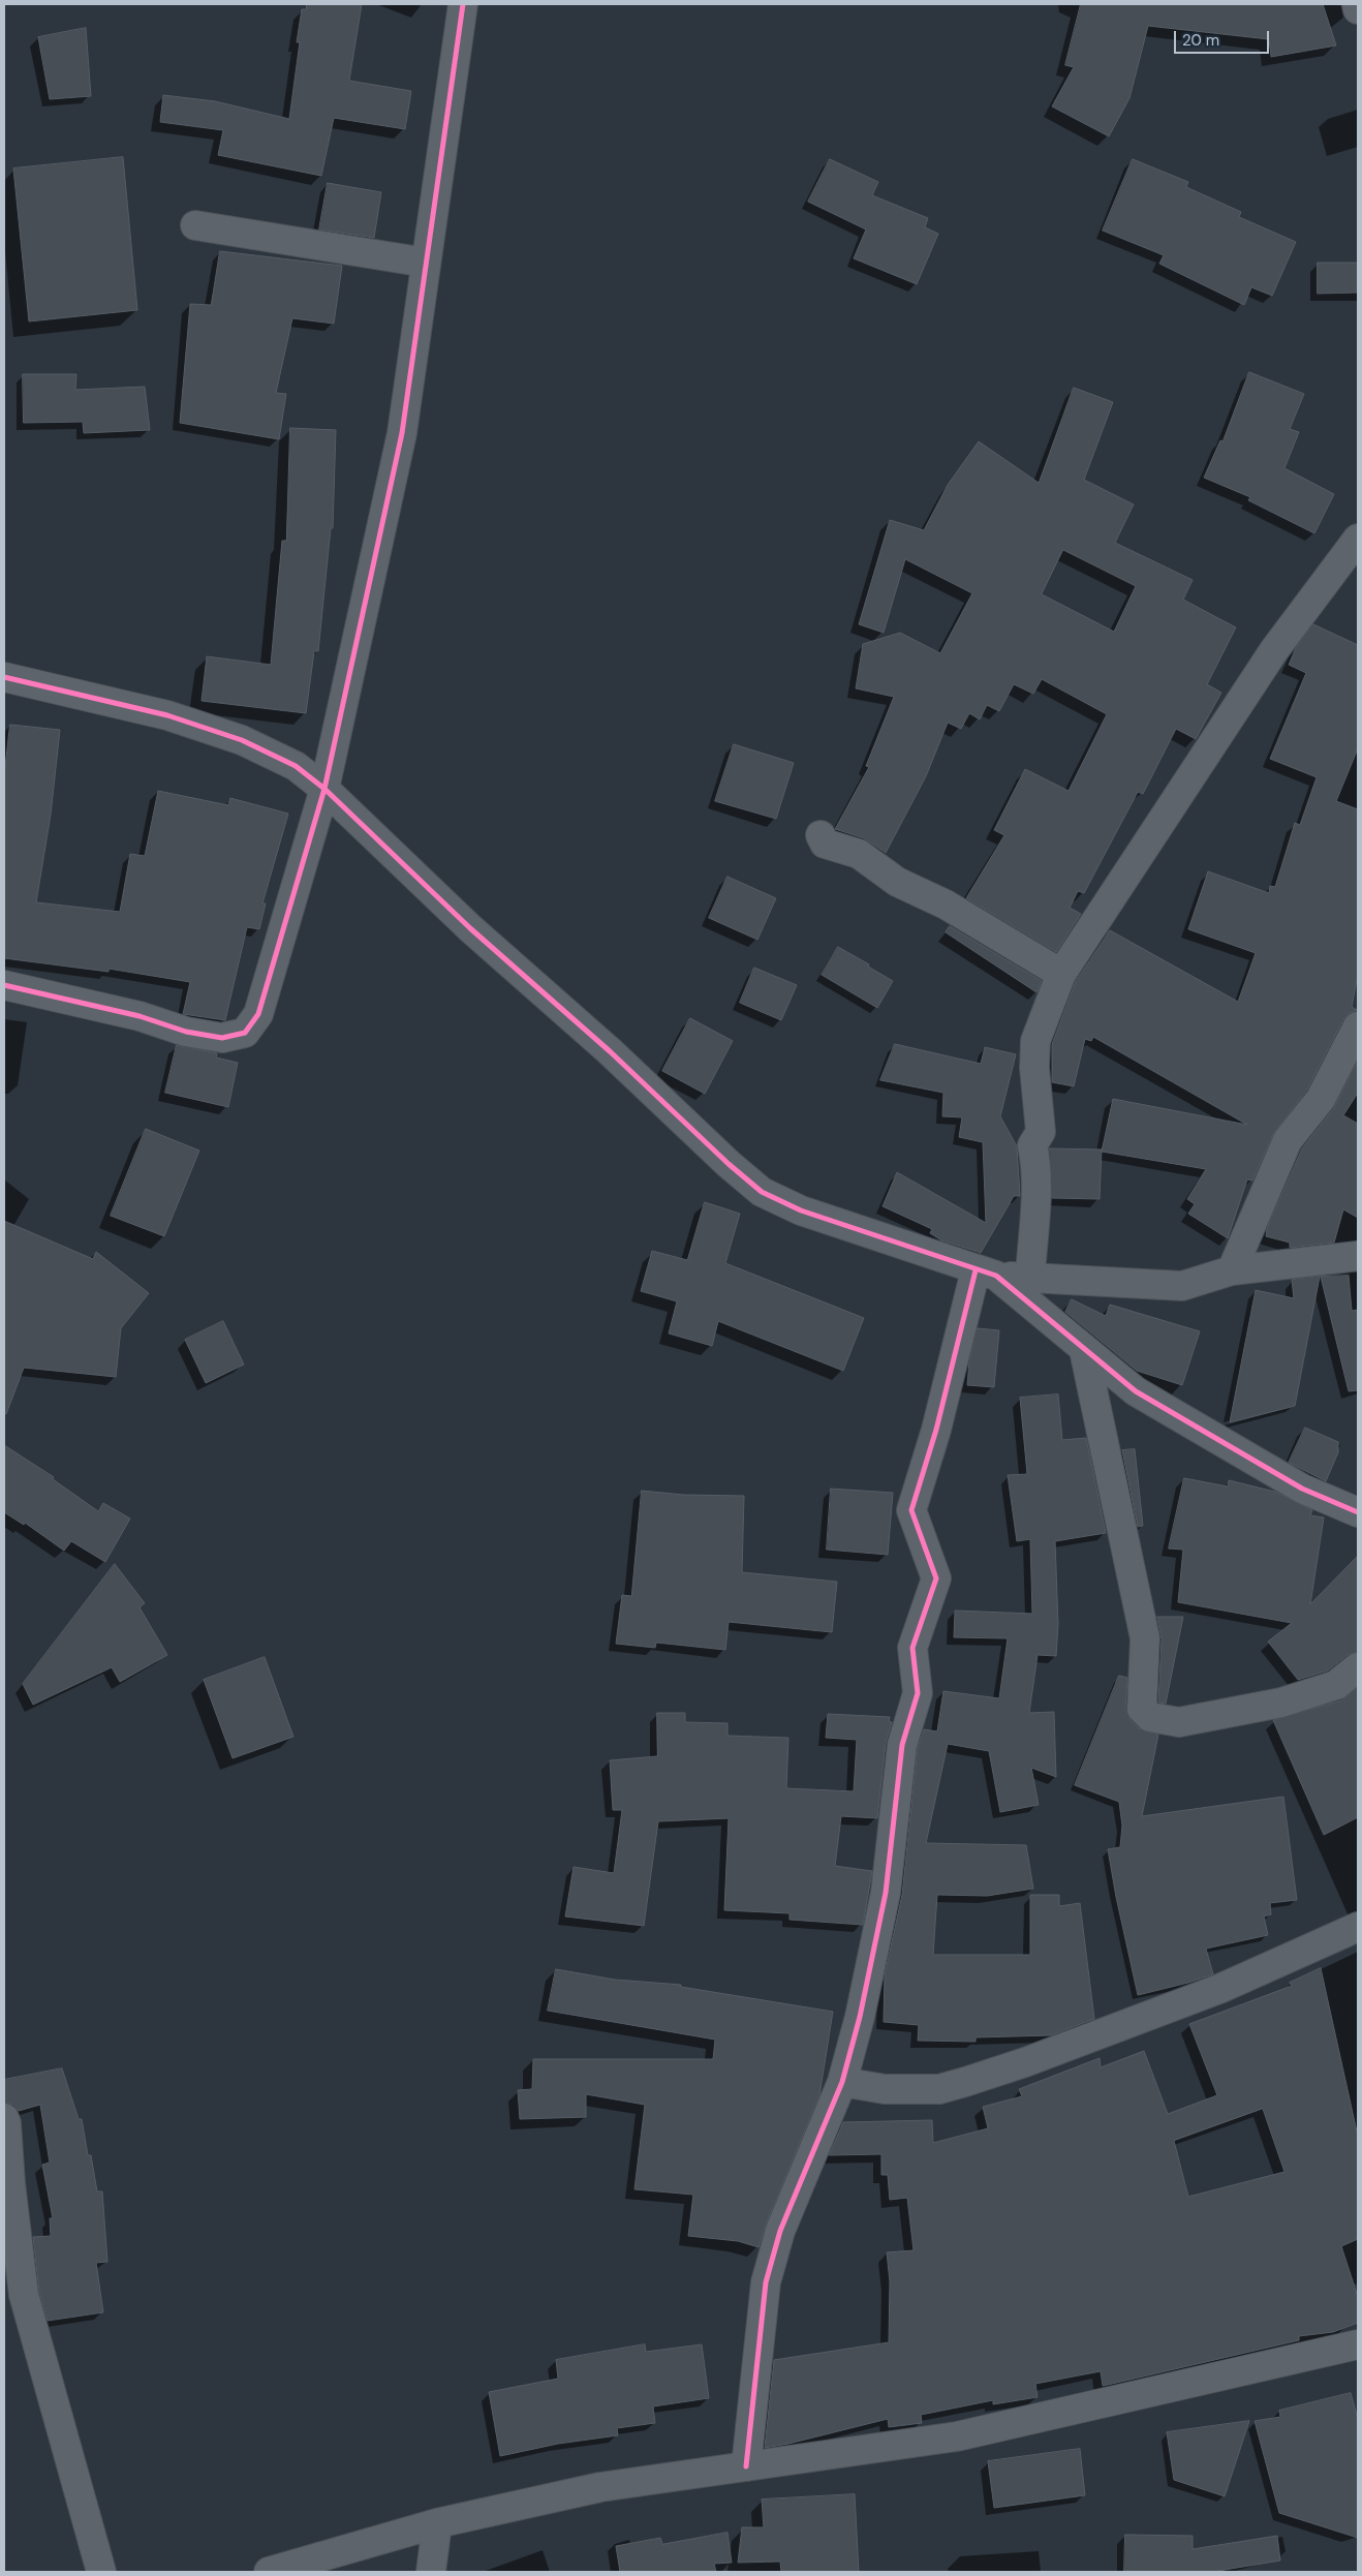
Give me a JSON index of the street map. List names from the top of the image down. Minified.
{"scale_bar":"20 m"}
